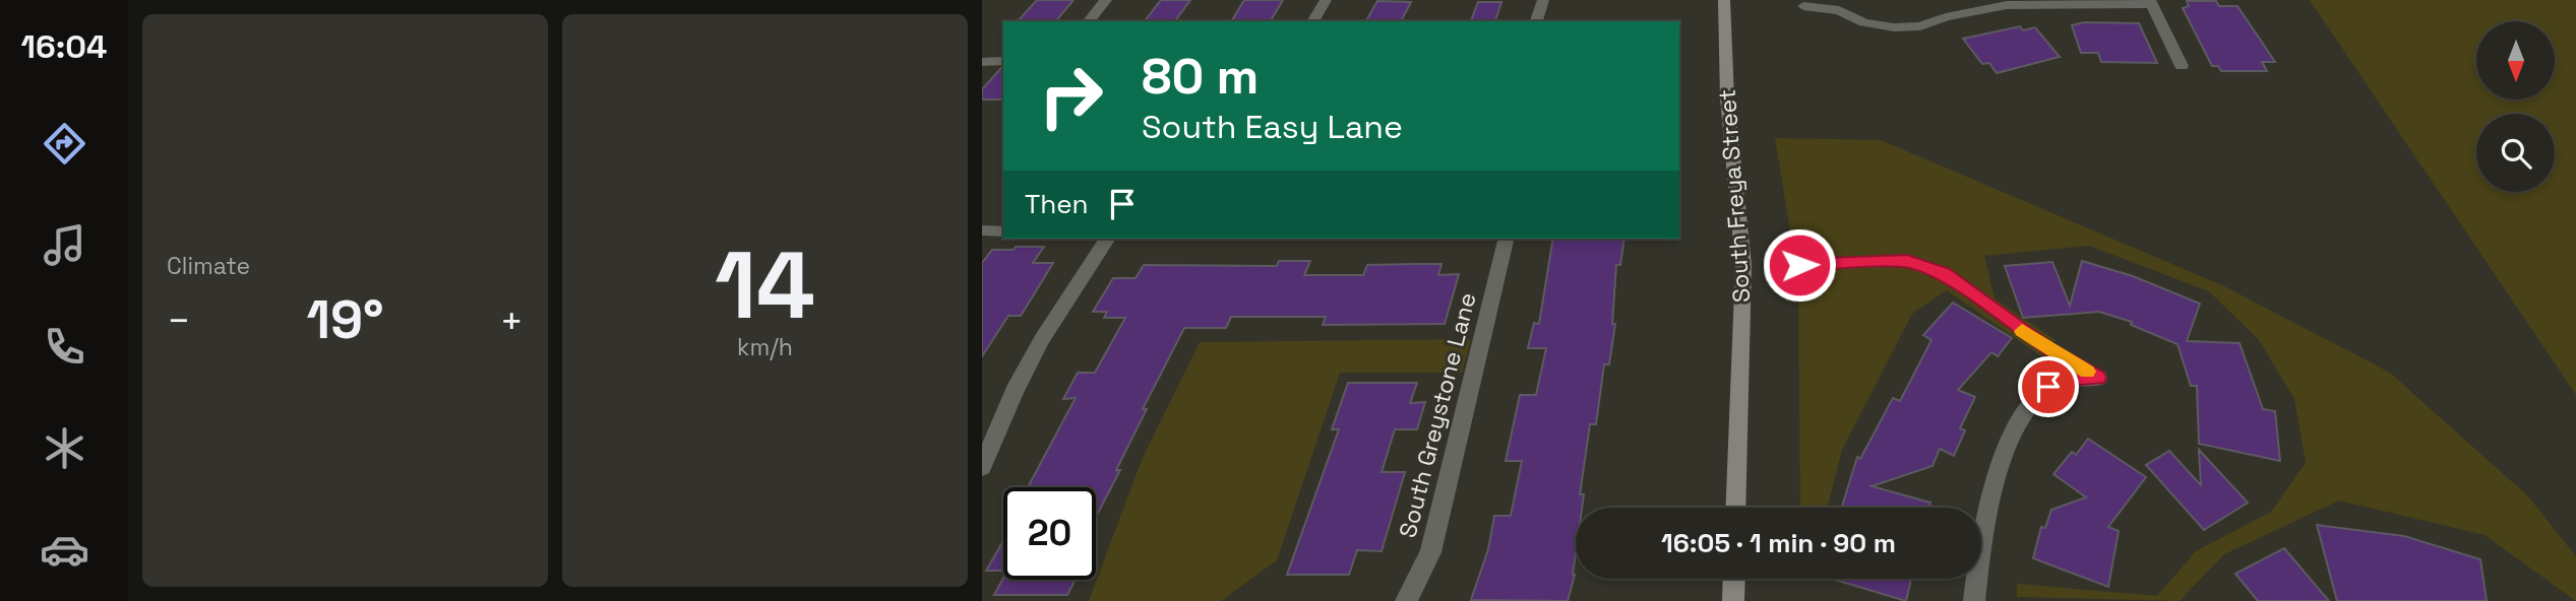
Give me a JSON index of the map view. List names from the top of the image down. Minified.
{"streets":{"main road":["South Freya Street"],"street":["South Greystone Lane"]},"north":"bottom","page":{"tabs":"16:04","tile":["Climate",["14","km/h"]],"turn":["80 m","South Easy Lane"],"then":"Then","heat":["−","19°","+"],"limit":"20","trip":"16:05 · 1 min · 90 m"}}
